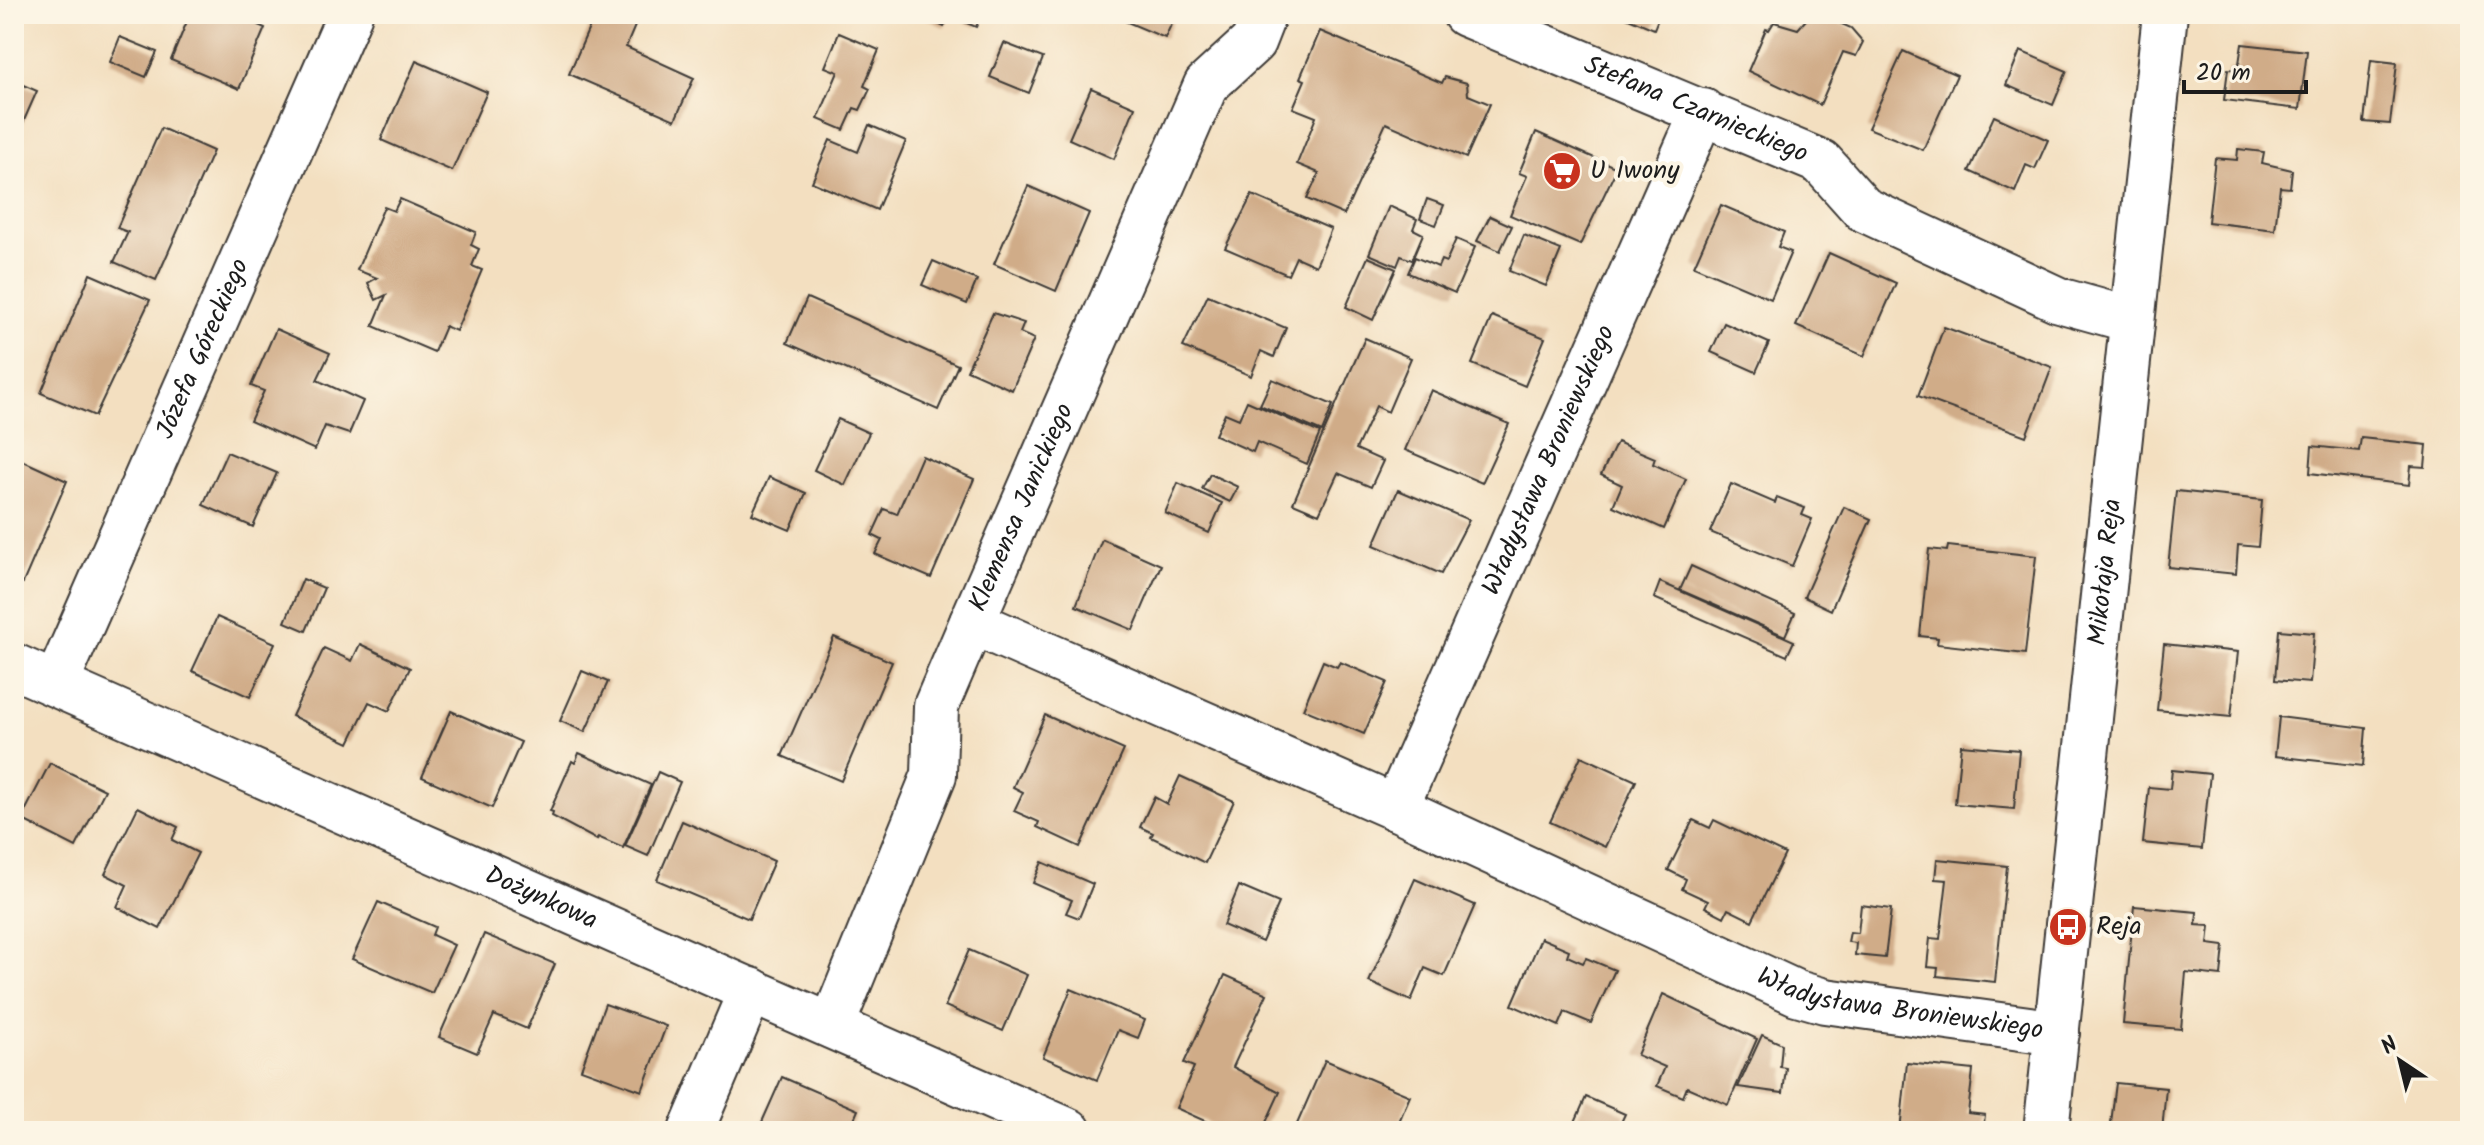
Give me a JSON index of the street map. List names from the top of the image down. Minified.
{"streets":{"street":["Stefana Czarnieckiego","Józefa Góreckiego","Władysława Broniewskiego","Klemensa Janickiego","Mikołaja Reja","Dożynkowa"]},"crossings":[["Stefana Czarnieckiego","Władysława Broniewskiego"],["Stefana Czarnieckiego","Mikołaja Reja"],["Józefa Góreckiego","Dożynkowa"],["Władysława Broniewskiego","Klemensa Janickiego"],["Władysława Broniewskiego","Mikołaja Reja"],["Klemensa Janickiego","Dożynkowa"]],"places":{"supermarket":["U Iwony"],"bus stop":["Reja"]},"scale_bar":"20 m","north":"top left"}
